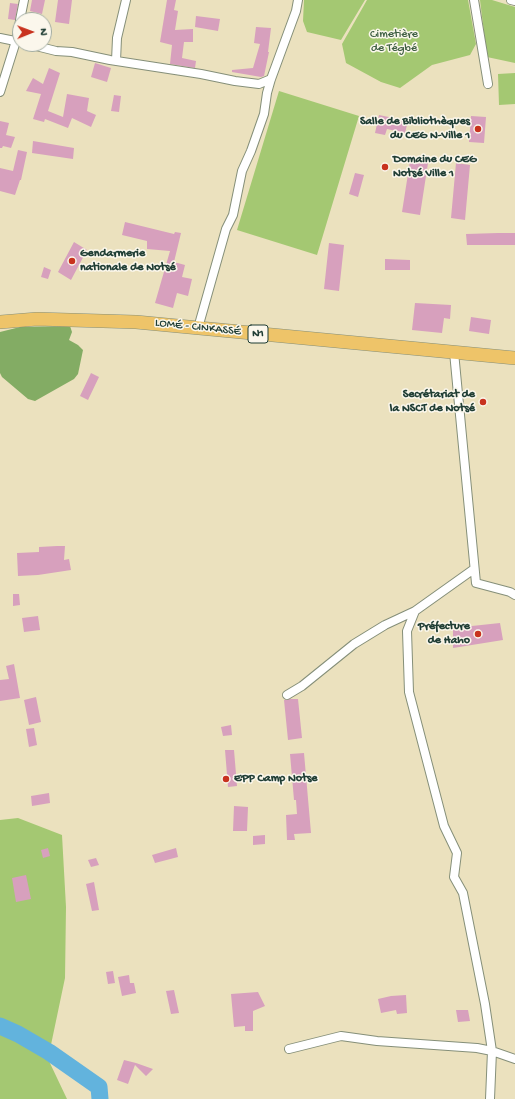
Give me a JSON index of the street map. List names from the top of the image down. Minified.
{"streets":{"highway":["LOMÉ - CINKASSÉ","N1"]},"parks":["Cimetière de Tégbé"],"places":["Salle de Bibliothèques du CEG N-Ville 1","Domaine du CEG Notsé Ville 1","Gendarmerie nationale de Notsé","Secrétariat de la NSCT de Notsé","Préfecture de Haho","EPP Camp Notse"],"north":"right"}
